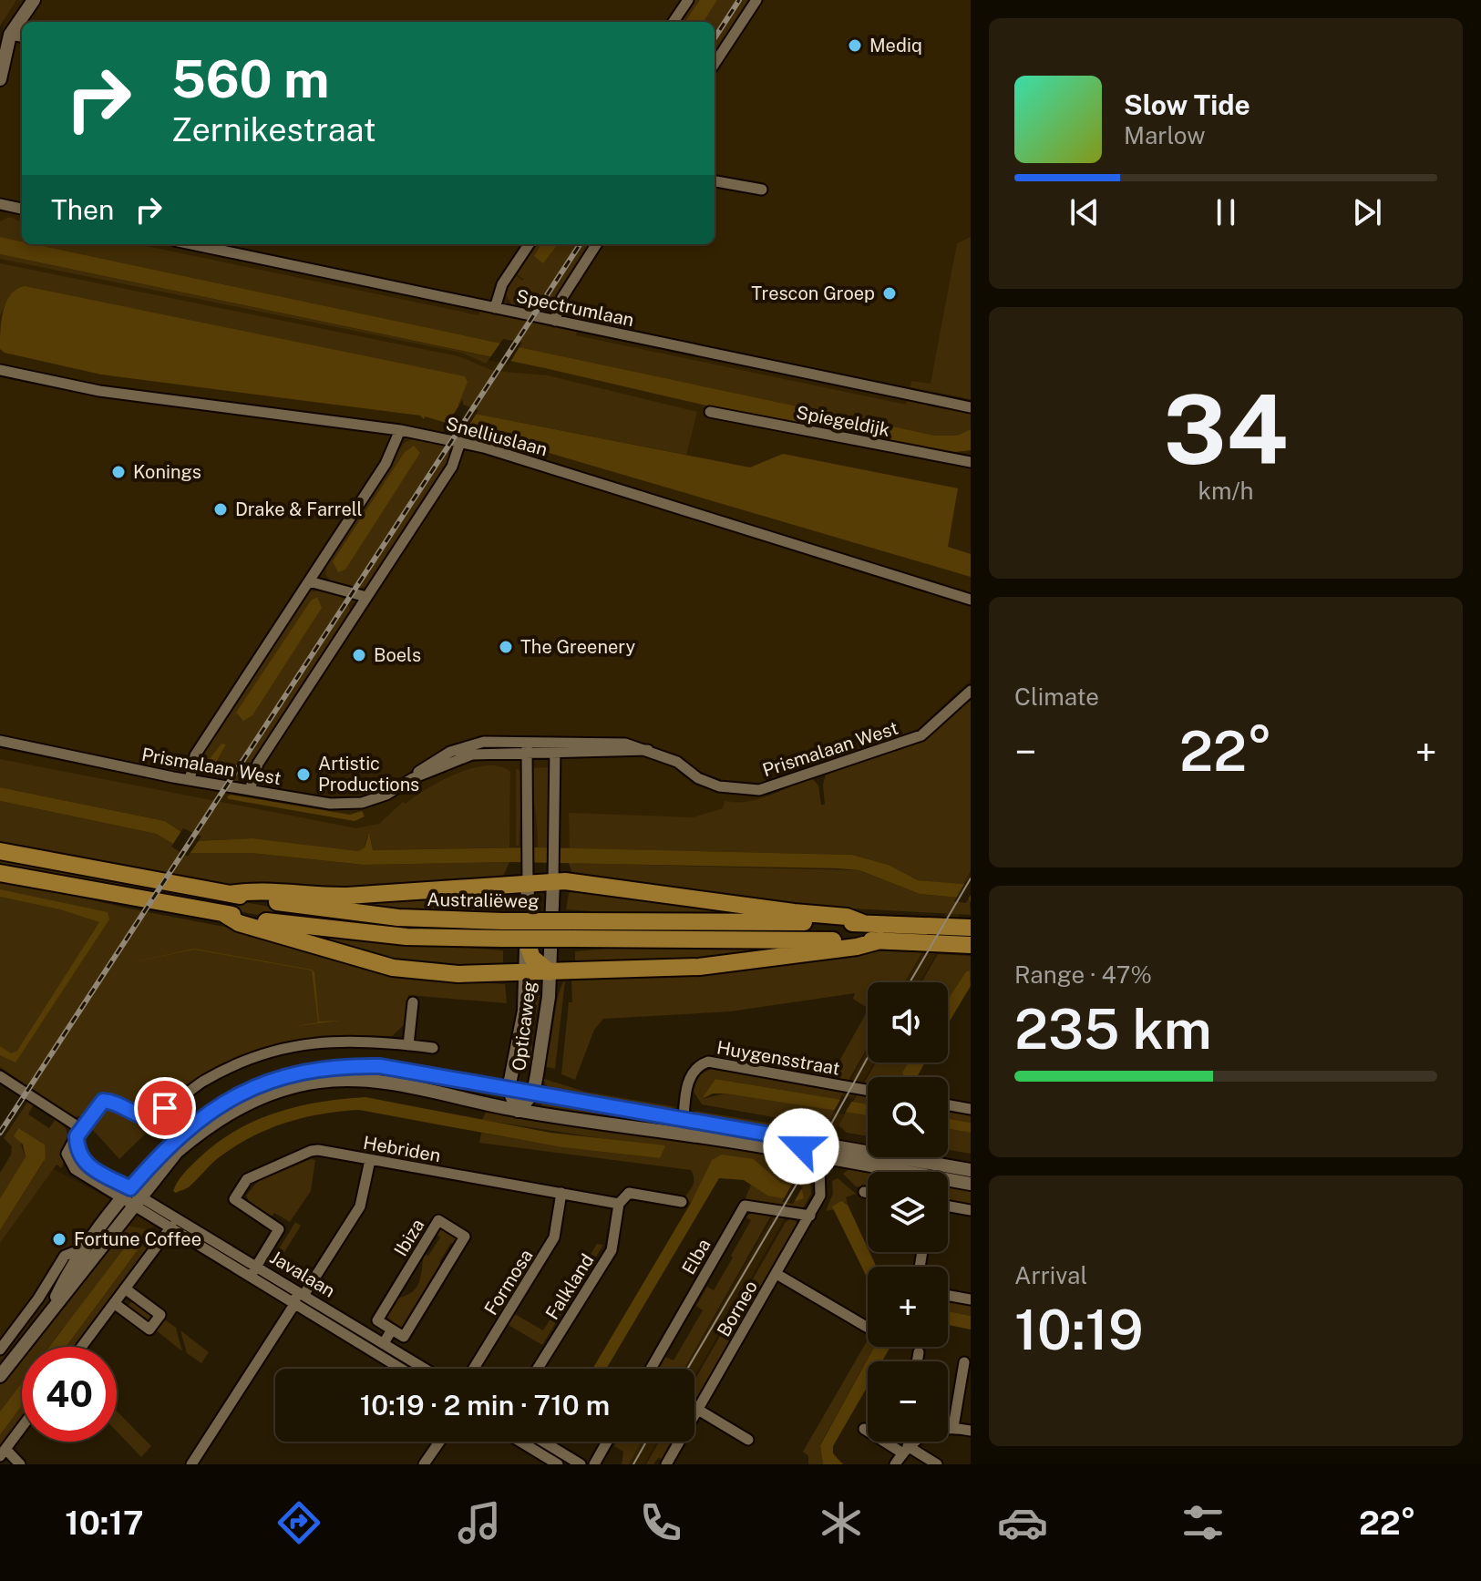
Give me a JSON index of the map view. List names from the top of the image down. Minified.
{"streets":{"main road":["Australiëweg"],"street":["Spectrumlaan","Spiegeldijk","Snelliuslaan","Prismalaan West","Opticaweg","Huygensstraat","Hebriden","Ibiza","Elba","Javalaan","Formosa","Falkland","Borneo"]},"crossings":[["Prismalaan West","Opticaweg"],["Hebriden","Javalaan"],["Hebriden","Formosa"],["Hebriden","Falkland"],["Elba","Borneo"]],"places":["Mediq","Trescon Groep","Konings","Drake & Farrell","The Greenery","Boels","Artistic Productions","Fortune Coffee"],"page":{"turn":["560 m","Zernikestraat"],"song":["Slow Tide","Marlow"],"then":"Then","tile":[["34","km/h"],"Climate",["Range · 47%","235 km"],["Arrival","10:19"]],"heat":["−","22°","+"],"map_buttons":["+","−"],"limit":"40","trip":"10:19 · 2 min · 710 m","tabs":["10:17","22°"]}}
